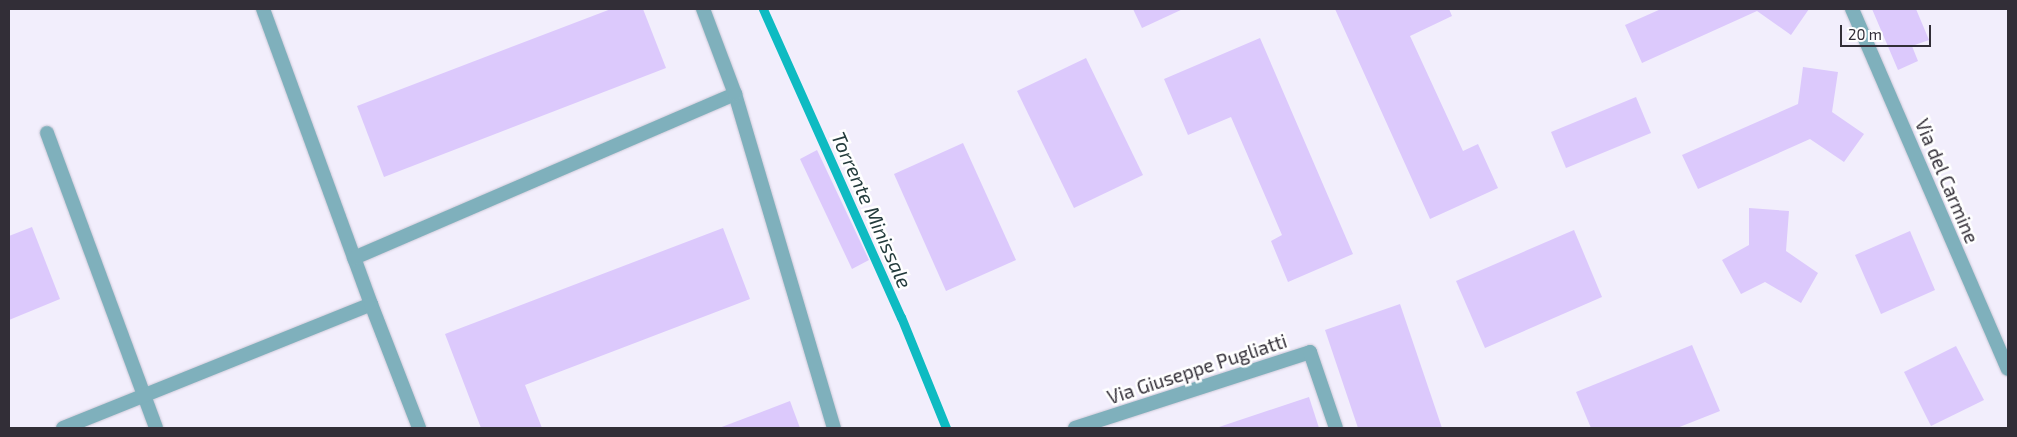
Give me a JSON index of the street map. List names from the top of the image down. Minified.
{"streets":{"street":["Via del Carmine","Via Giuseppe Pugliatti"]},"water":["Torrente Minissale"],"scale_bar":"20 m"}
